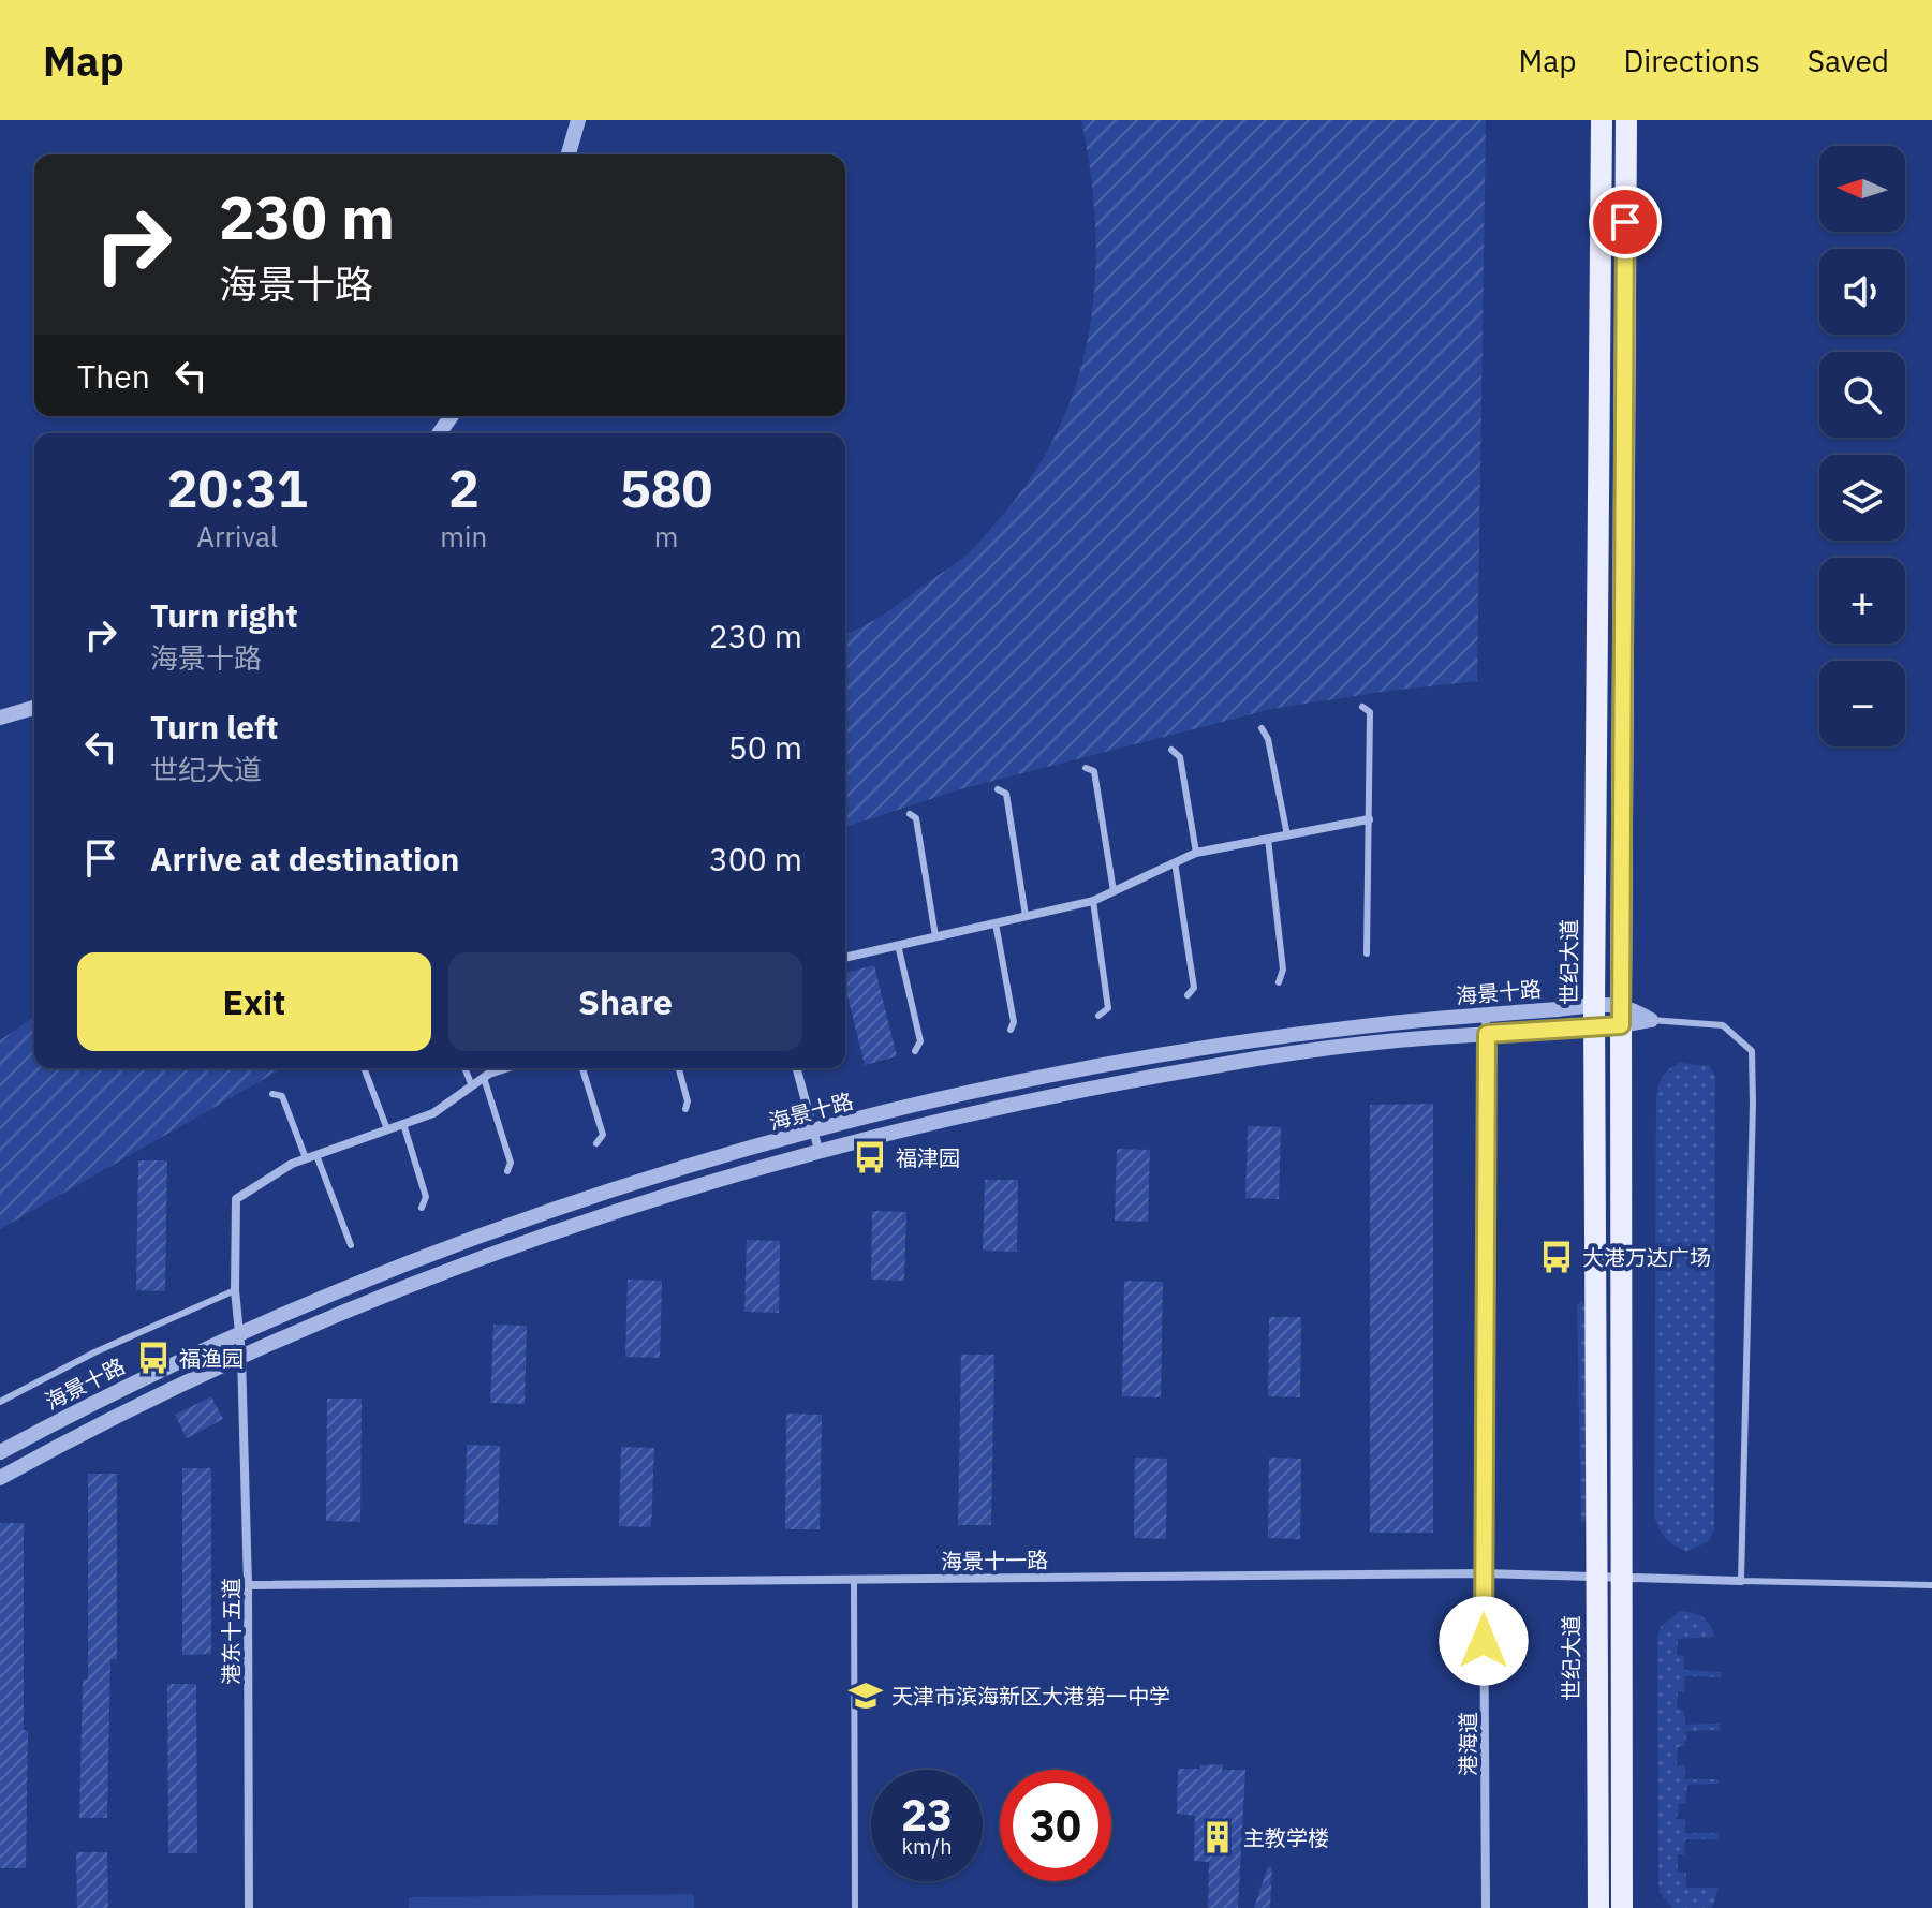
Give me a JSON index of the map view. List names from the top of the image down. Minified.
{"streets":{"main road":["世纪大道"],"street":["海景十路","海景十一路","港东十五道","港海道"]},"crossings":[["世纪大道","海景十路"],["世纪大道","海景十一路"],["海景十路","港东十五道"],["海景十路","港海道"],["海景十一路","港东十五道"],["海景十一路","港海道"]],"places":{"bus stop":["福津园","大港万达广场","福渔园"],"school or university":["天津市滨海新区大港第一中学"],"building":["主教学楼"]},"north":"left","page":{"header":"Map","nav":["Map","Directions","Saved"],"map_buttons":["+","−"],"turn":["230 m","海景十路"],"then":"Then","eta":["20:31","Arrival","2","min","580","m"],"list":[{"name":"Turn right","note":"海景十路","value":"230 m"},{"name":"Turn left","note":"世纪大道","value":"50 m"},{"name":"Arrive at destination","value":"300 m"}],"buttons":["Exit","Share"],"speed":"23 km/h","limit":"30"}}
